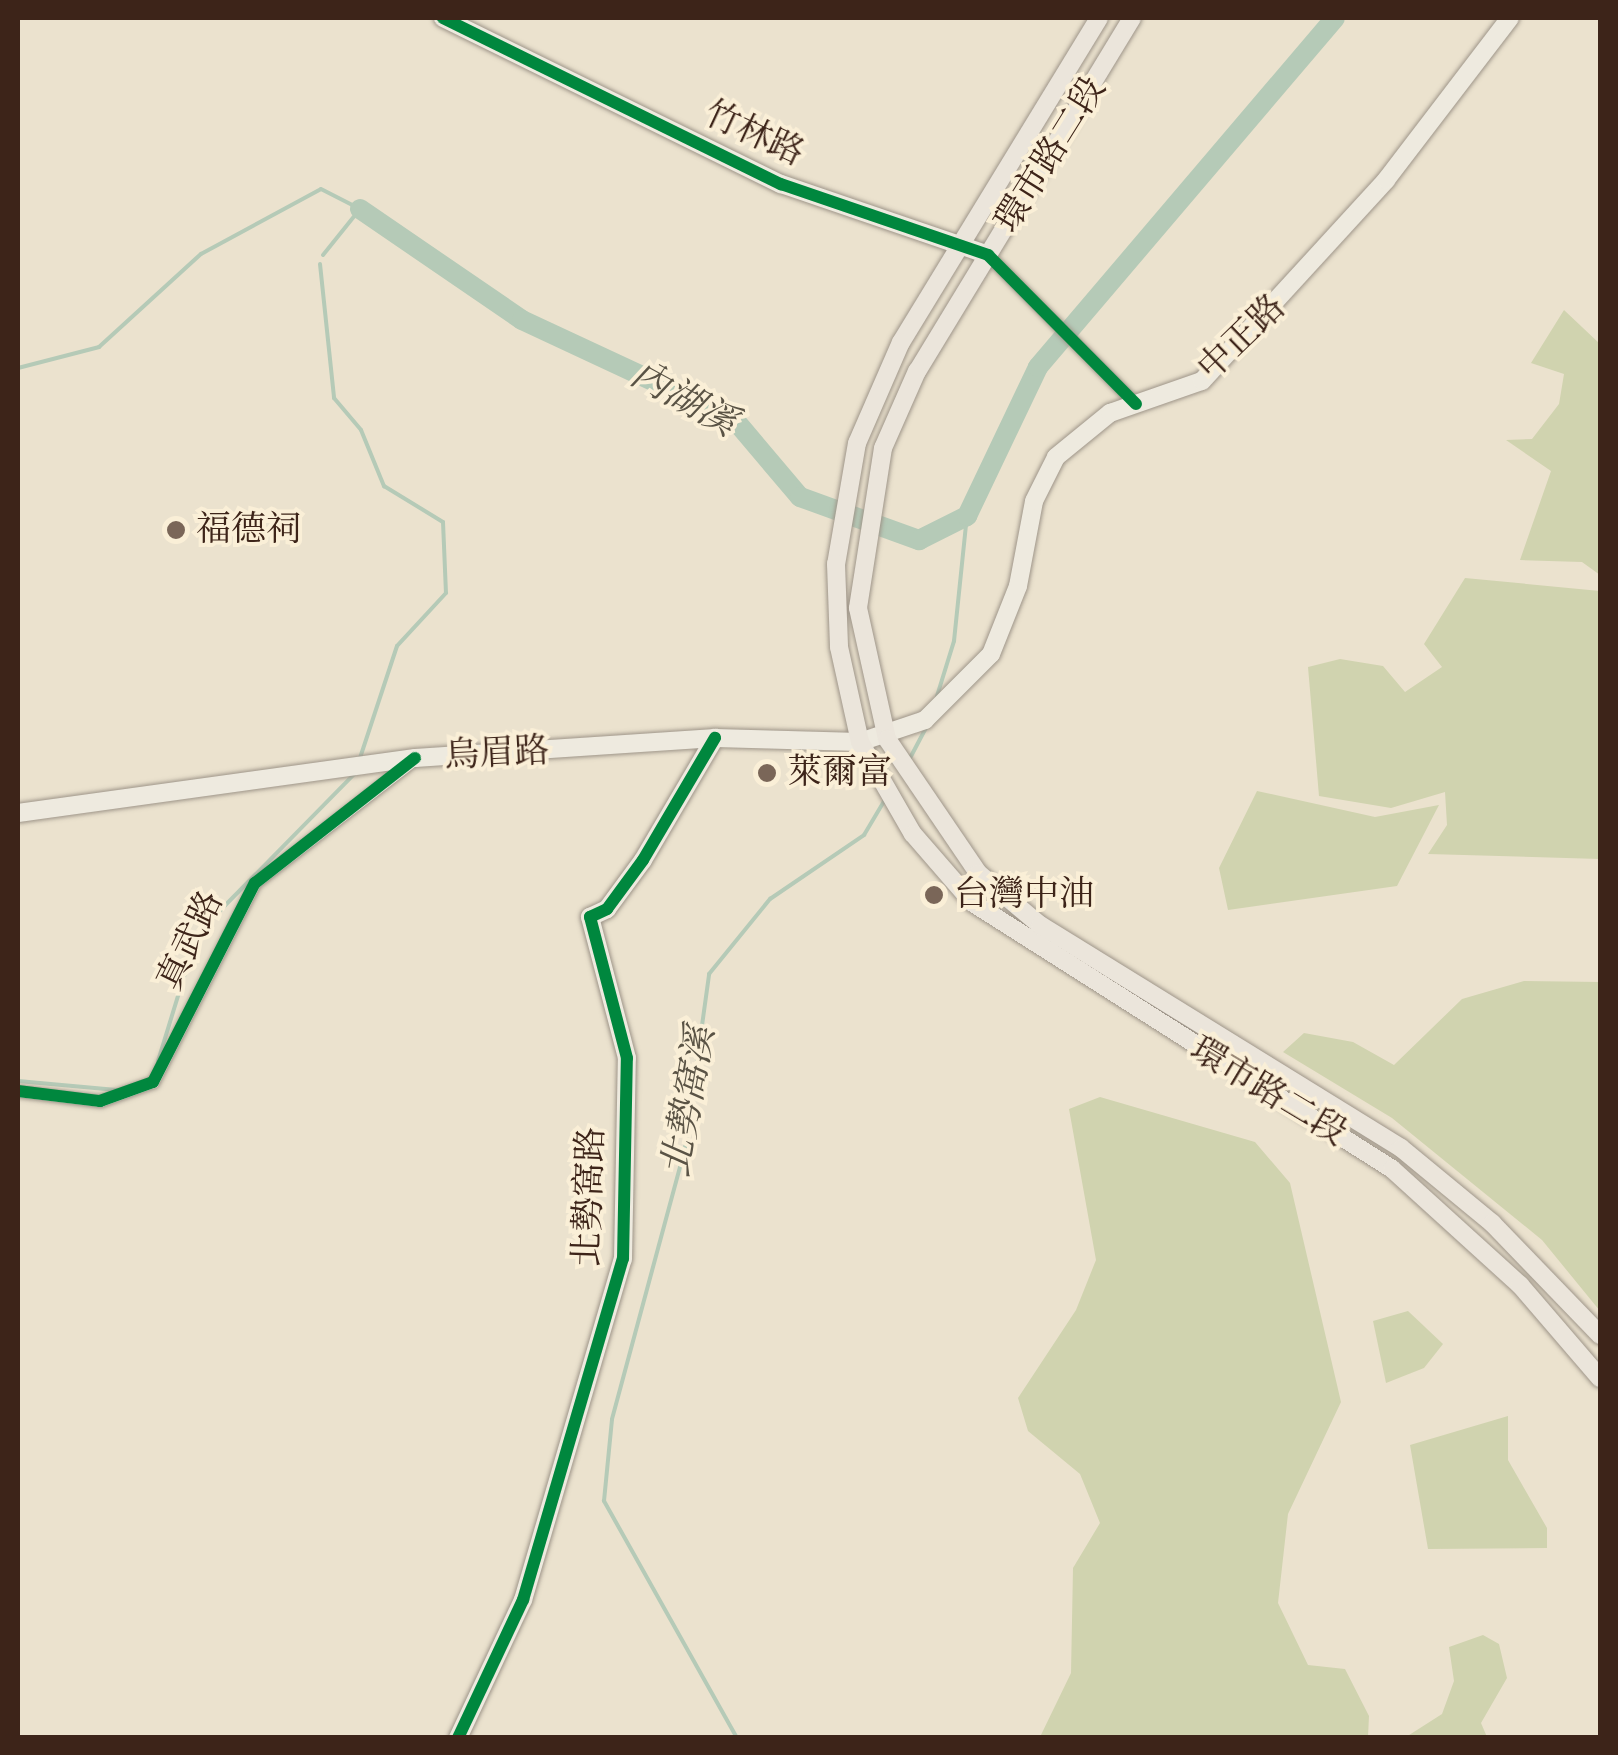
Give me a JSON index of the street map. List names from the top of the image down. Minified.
{"streets":{"main road":["竹林路","環市路二段","中正路","烏眉路","北勢窩路"],"street":["真武路"]},"crossings":[["竹林路","環市路二段"],["竹林路","中正路"],["環市路二段","中正路"],["環市路二段","烏眉路"],["中正路","烏眉路"],["烏眉路","真武路"],["烏眉路","北勢窩路"]],"water":["內湖溪","北勢窩溪"],"places":["福德祠","萊爾富","台灣中油"]}
